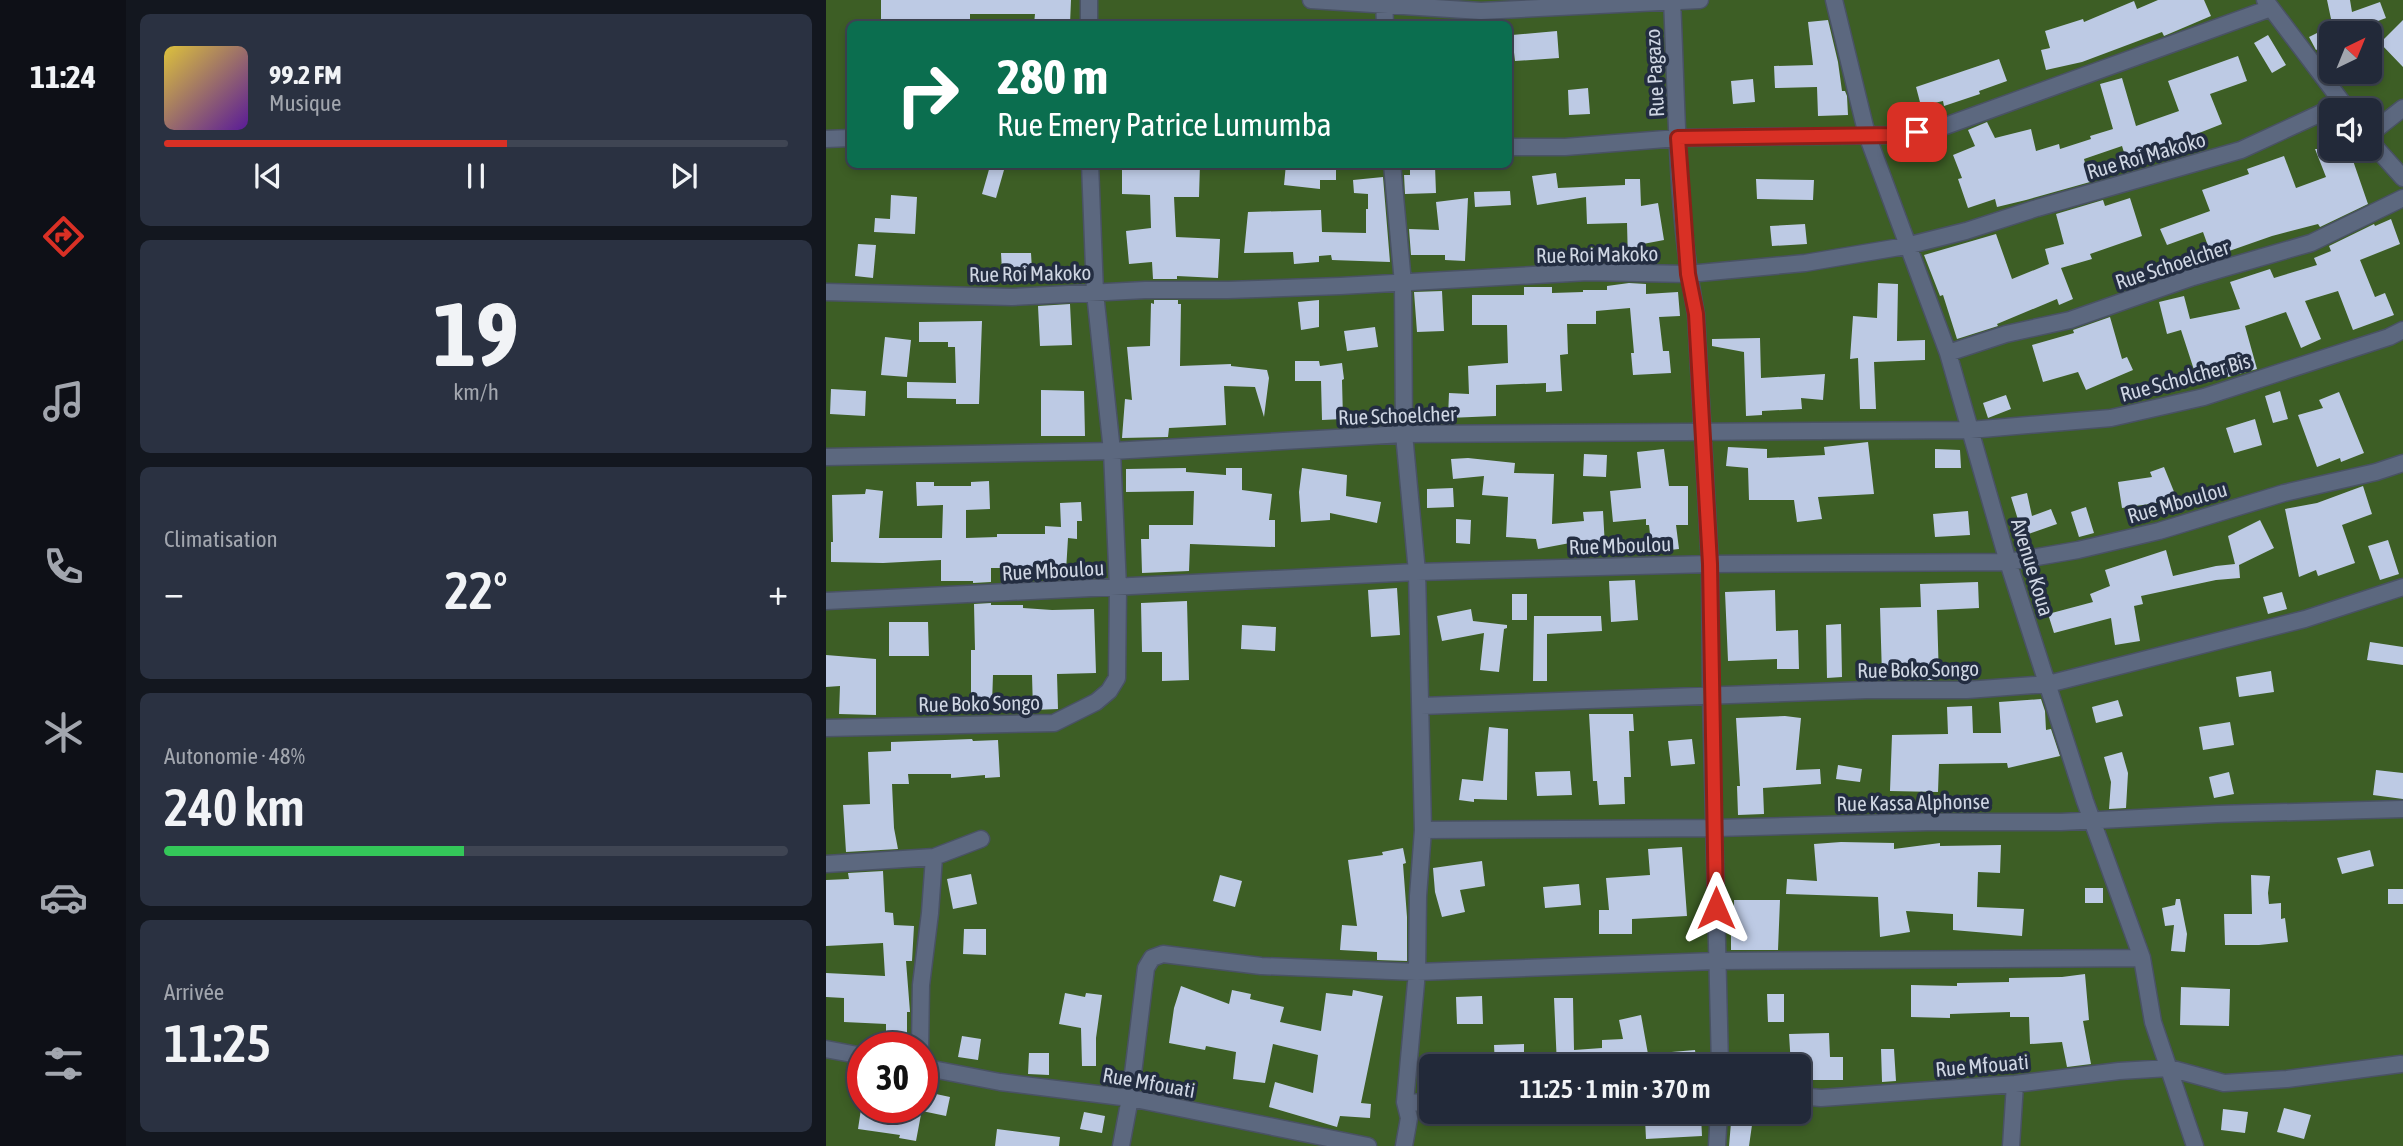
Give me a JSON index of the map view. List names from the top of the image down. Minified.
{"streets":{"street":["Rue Pagazo","Rue Roi Makoko","Rue Schoelcher","Rue Scholcher Bis","Rue Mboulou","Avenue Koua","Rue Boko Songo","Rue Kassa Alphonse","Rue Mfouati"]},"crossings":[["Rue Pagazo","Rue Roi Makoko"],["Rue Pagazo","Rue Schoelcher"],["Rue Pagazo","Rue Mboulou"],["Rue Pagazo","Rue Boko Songo"],["Rue Pagazo","Rue Kassa Alphonse"],["Rue Roi Makoko","Avenue Koua"],["Rue Schoelcher","Rue Scholcher Bis"],["Rue Schoelcher","Avenue Koua"],["Rue Scholcher Bis","Avenue Koua"],["Rue Mboulou","Avenue Koua"],["Rue Mboulou","Rue Boko Songo"],["Avenue Koua","Rue Boko Songo"],["Avenue Koua","Rue Kassa Alphonse"],["Avenue Koua","Rue Mfouati"]],"north":"top right","page":{"tabs":"11:24","turn":["280 m","Rue Emery Patrice Lumumba"],"song":["99.2 FM","Musique"],"tile":[["19","km/h"],"Climatisation",["Autonomie · 48%","240 km"],["Arrivée","11:25"]],"heat":["−","22°","+"],"limit":"30","trip":"11:25 · 1 min · 370 m"}}
